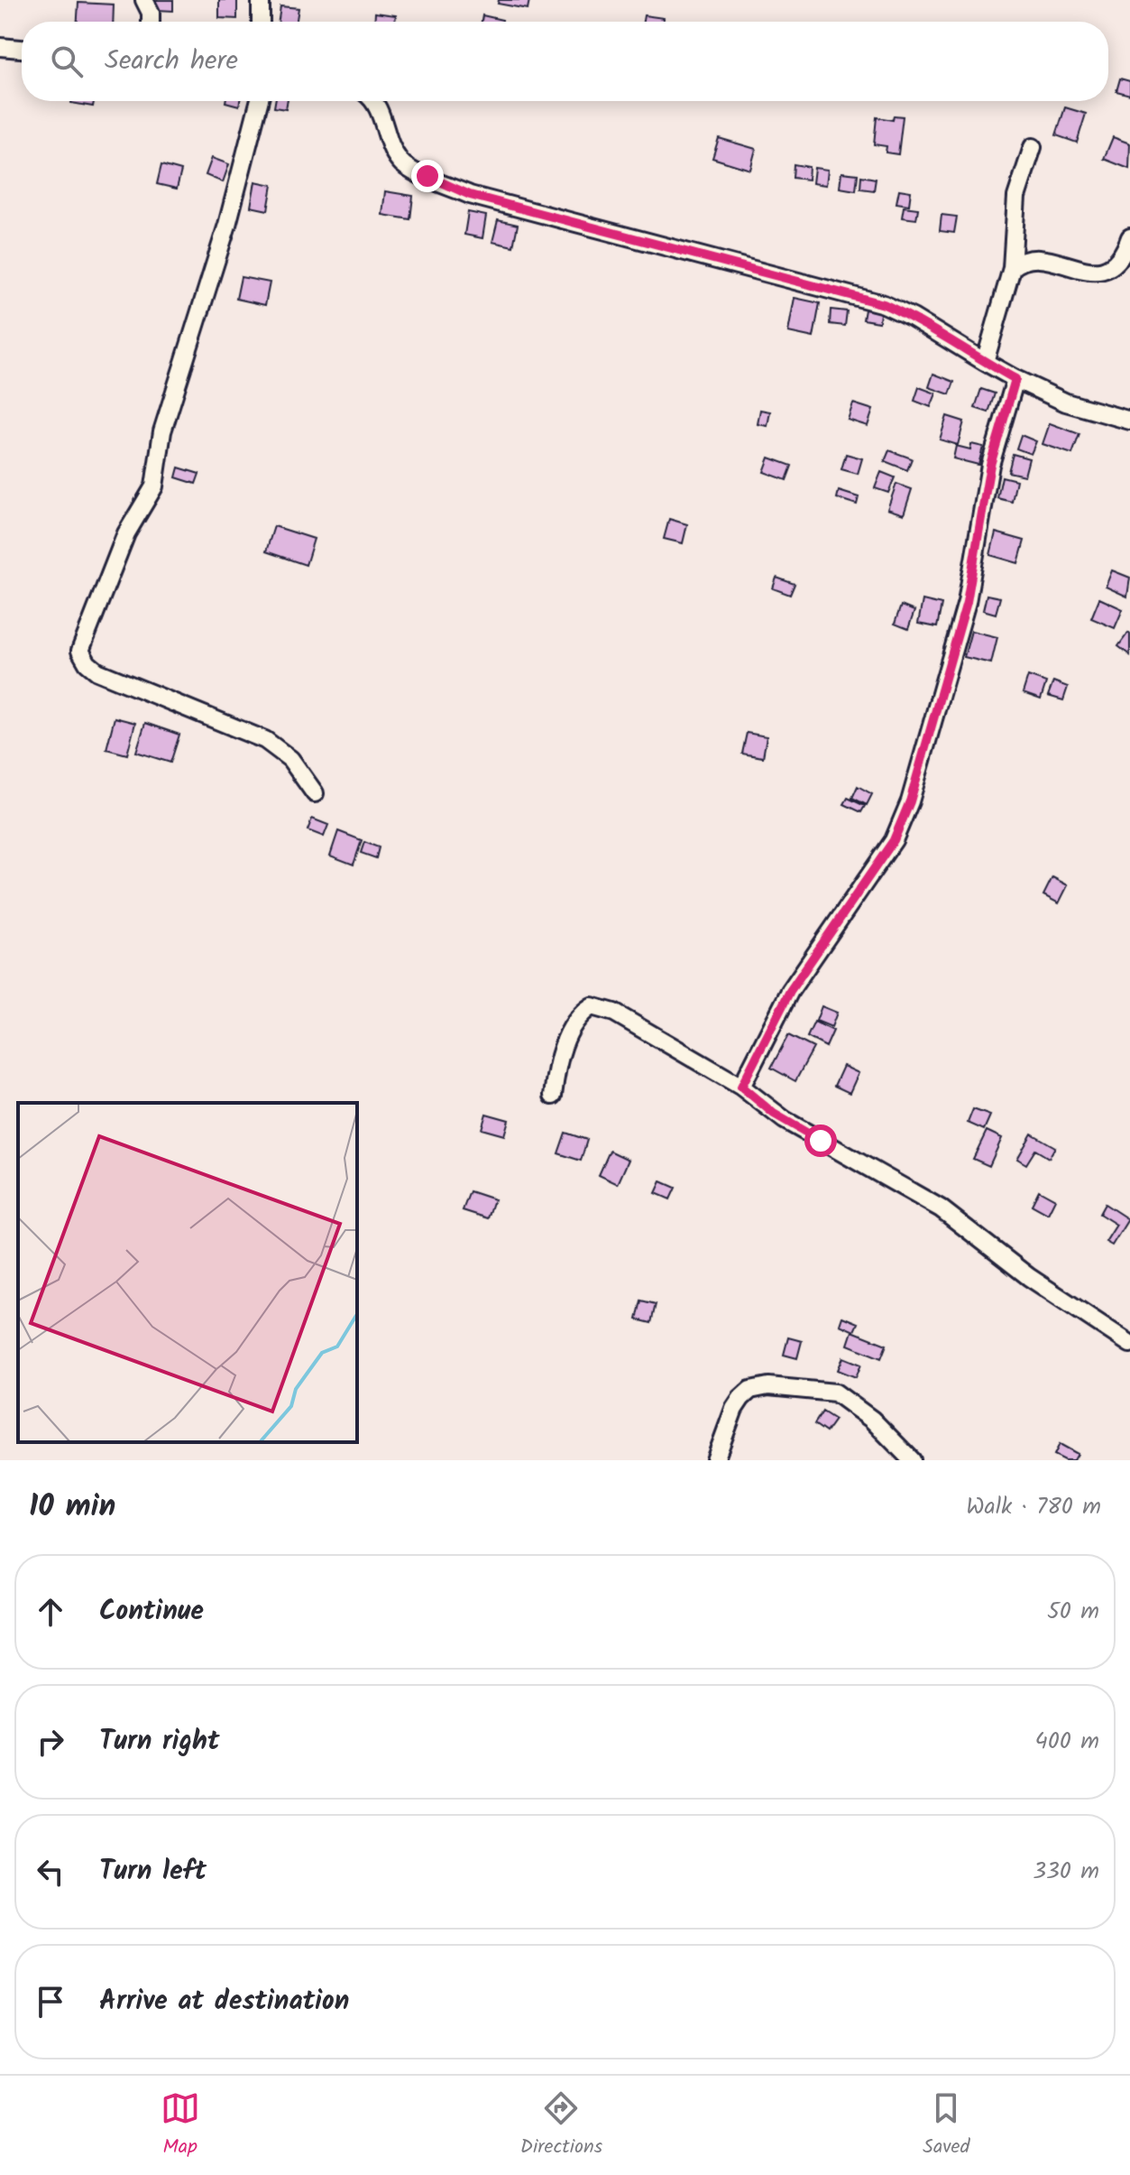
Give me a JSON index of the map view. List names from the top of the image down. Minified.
{"page":{"search":"Search here","heading":["10 min","Walk · 780 m"],"list":[["Continue","50 m"],["Turn right","400 m"],["Turn left","330 m"],"Arrive at destination"],"nav":["Map","Directions","Saved"]}}
